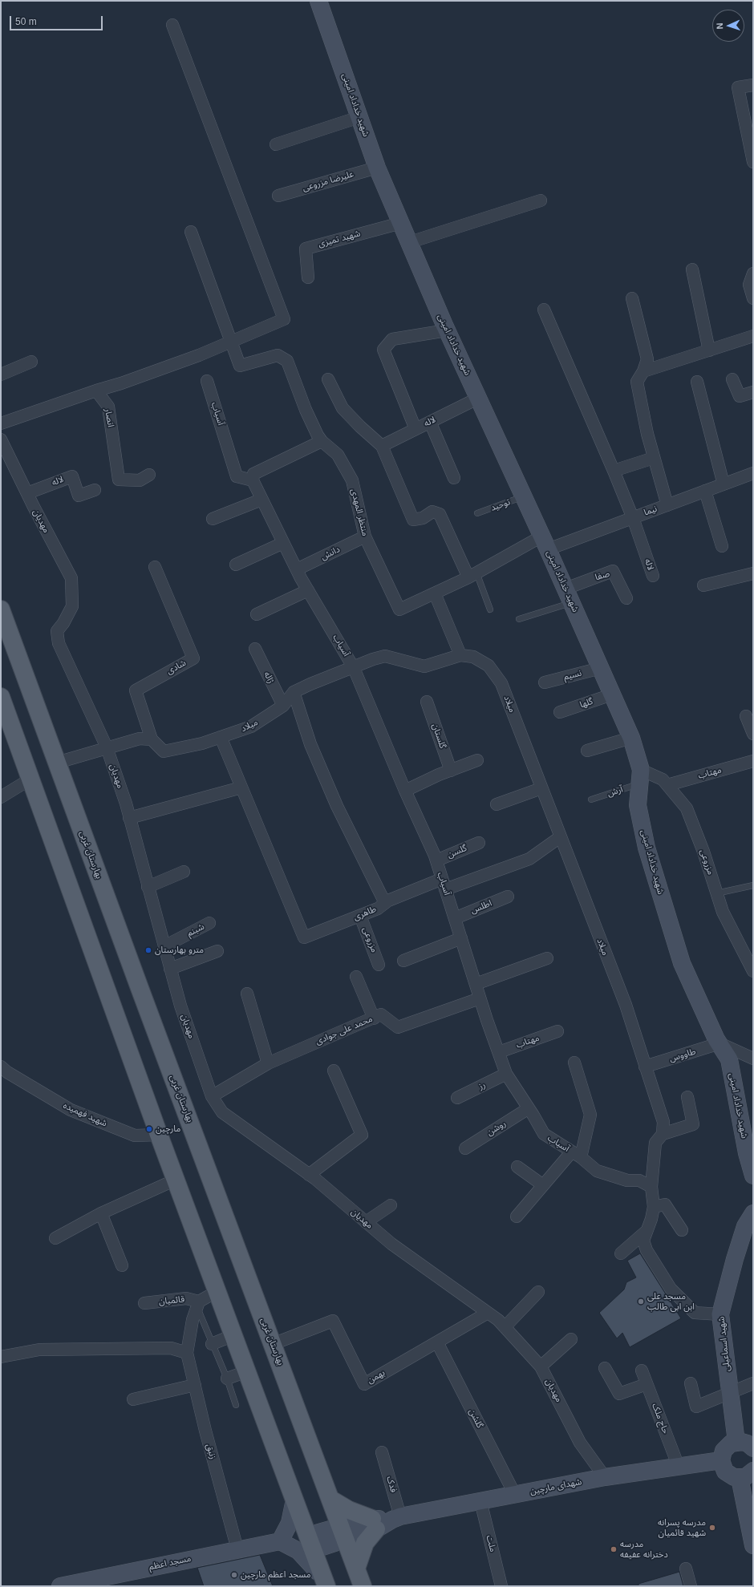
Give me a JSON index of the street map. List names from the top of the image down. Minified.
{"streets":{"main road":["بهارستان غربی"],"street":["شهید خداداد امینی","علیرضا مزروعی","شهید تمیزی","آسیاب","انصار","لاله","نیما","منتظر المهدی","مهدیان","دانش","صفا","شادی","نسیم","ژاله","گلها","میلاد","گلستان","مهتاب","گلسن","مزروعی","اطلس","طاهری","شبنم","محمد علی جوادی","طاووس","رز","شهید فهمیده","روشن","قائمیان","شهید اسماعیلی","بهمن","گلشن","حاج ملک","زنبق","فدک","شهدای مارچین","ملت","مسجد اعظم"],"lane":["توحید","آرش"]},"crossings":[["شهید خداداد امینی","علیرضا مزروعی"],["شهید خداداد امینی","شهید تمیزی"],["شهید خداداد امینی","لاله"],["شهید خداداد امینی","توحید"],["شهید خداداد امینی","نیما"],["شهید خداداد امینی","منتظر المهدی"],["شهید خداداد امینی","صفا"],["شهید خداداد امینی","نسیم"],["شهید خداداد امینی","گلها"],["شهید خداداد امینی","آرش"],["شهید خداداد امینی","مزروعی"],["شهید خداداد امینی","طاووس"],["آسیاب","دانش"],["آسیاب","میلاد"],["آسیاب","مهتاب"],["آسیاب","گلسن"],["آسیاب","اطلس"],["آسیاب","طاهری"],["آسیاب","محمد علی جوادی"],["آسیاب","رز"],["آسیاب","روشن"],["لاله","نیما"],["لاله","مهدیان"],["نیما","منتظر المهدی"],["منتظر المهدی","دانش"],["مهدیان","شبنم"],["مهدیان","محمد علی جوادی"],["مهدیان","بهمن"],["مهدیان","شهدای مارچین"],["شادی","میلاد"],["ژاله","میلاد"],["میلاد","طاهری"],["میلاد","طاووس"],["مهتاب","مزروعی"],["آرش","مزروعی"],["بهارستان غربی","بهمن"],["بهارستان غربی","شهدای مارچین"],["مزروعی","طاهری"],["قائمیان","زنبق"],["بهمن","گلشن"],["گلشن","شهدای مارچین"],["حاج ملک","شهدای مارچین"],["زنبق","مسجد اعظم"],["فدک","شهدای مارچین"],["شهدای مارچین","ملت"]],"places":["مترو بهارستان","مارچین","مسجد علی ابن ابی طالب","مدرسه پسرانه شهید قائمیان","مدرسه دخترانه عفیفه","مسجد اعظم مارچین"],"scale_bar":"50 m","north":"left"}
